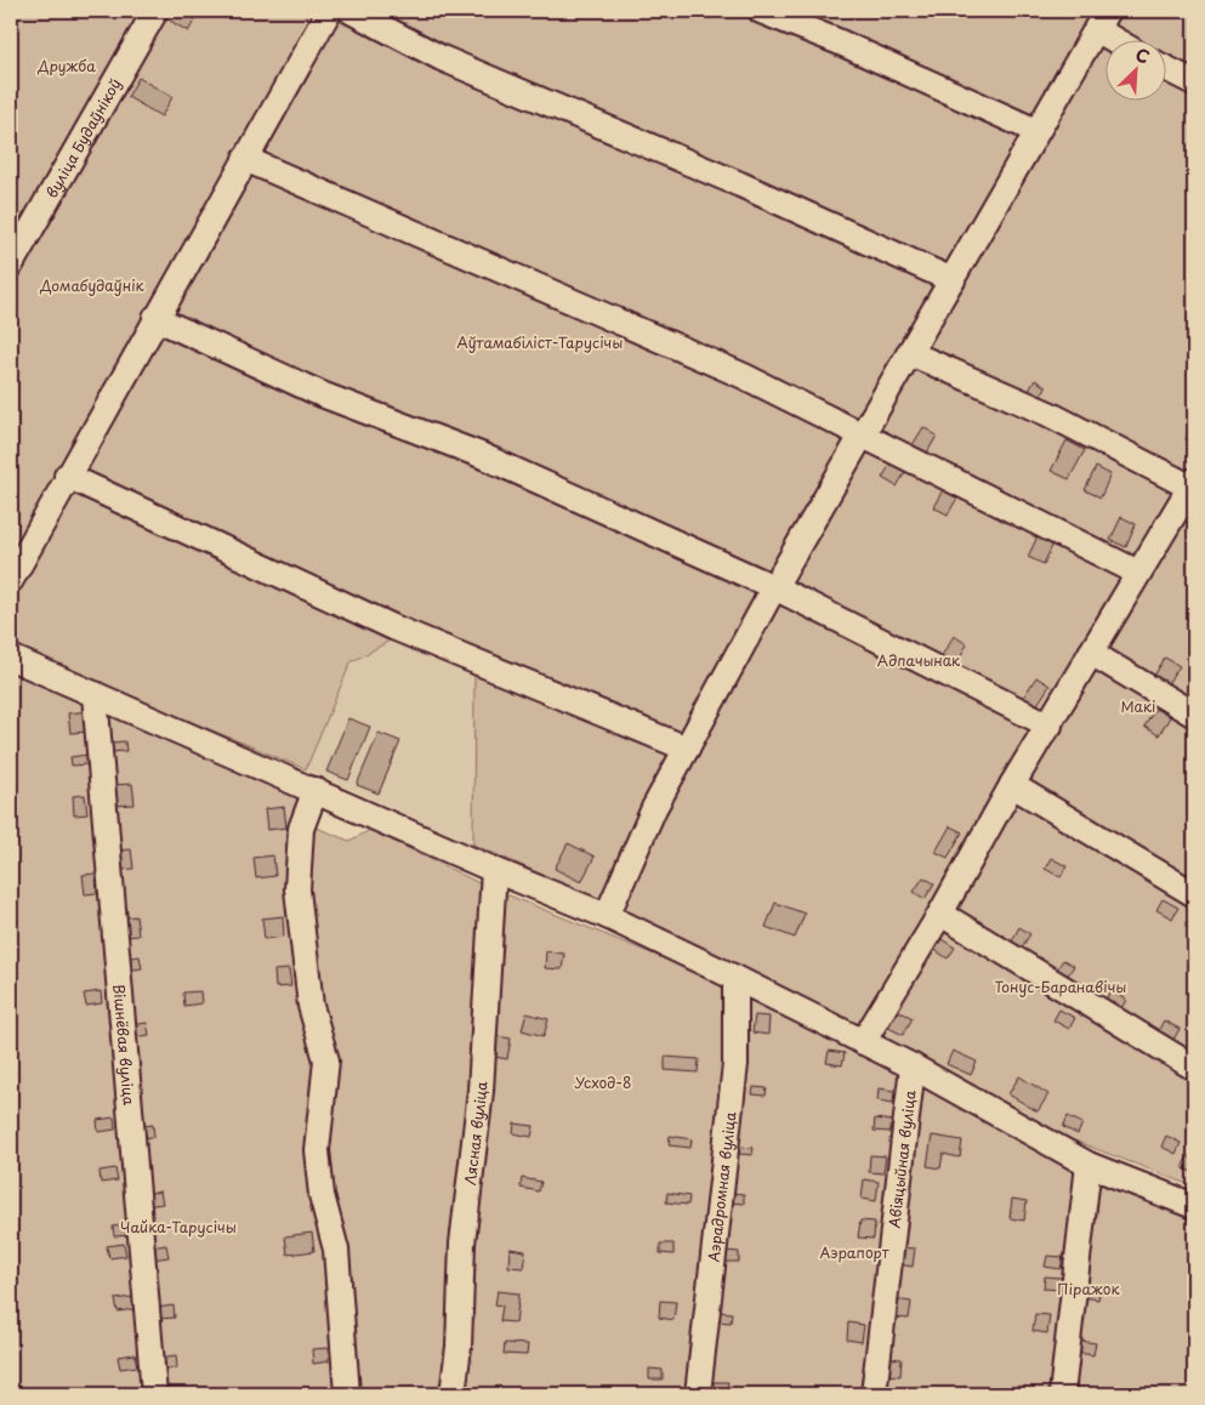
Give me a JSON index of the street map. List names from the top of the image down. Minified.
{"streets":{"street":["вуліца Будаўнікоў","Вішнёвая вуліца","Лясная вуліца","Авіяцыйная вуліца","Аэрадромная вуліца"]},"parks":["Дружба","Домабудаўнік","Аўтамабіліст-Тарусічы","Адпачынак","Макі","Тонус-Баранавічы","Усход-8","Чайка-Тарусічы","Аэрапорт","Піражок"],"north":"top right"}
